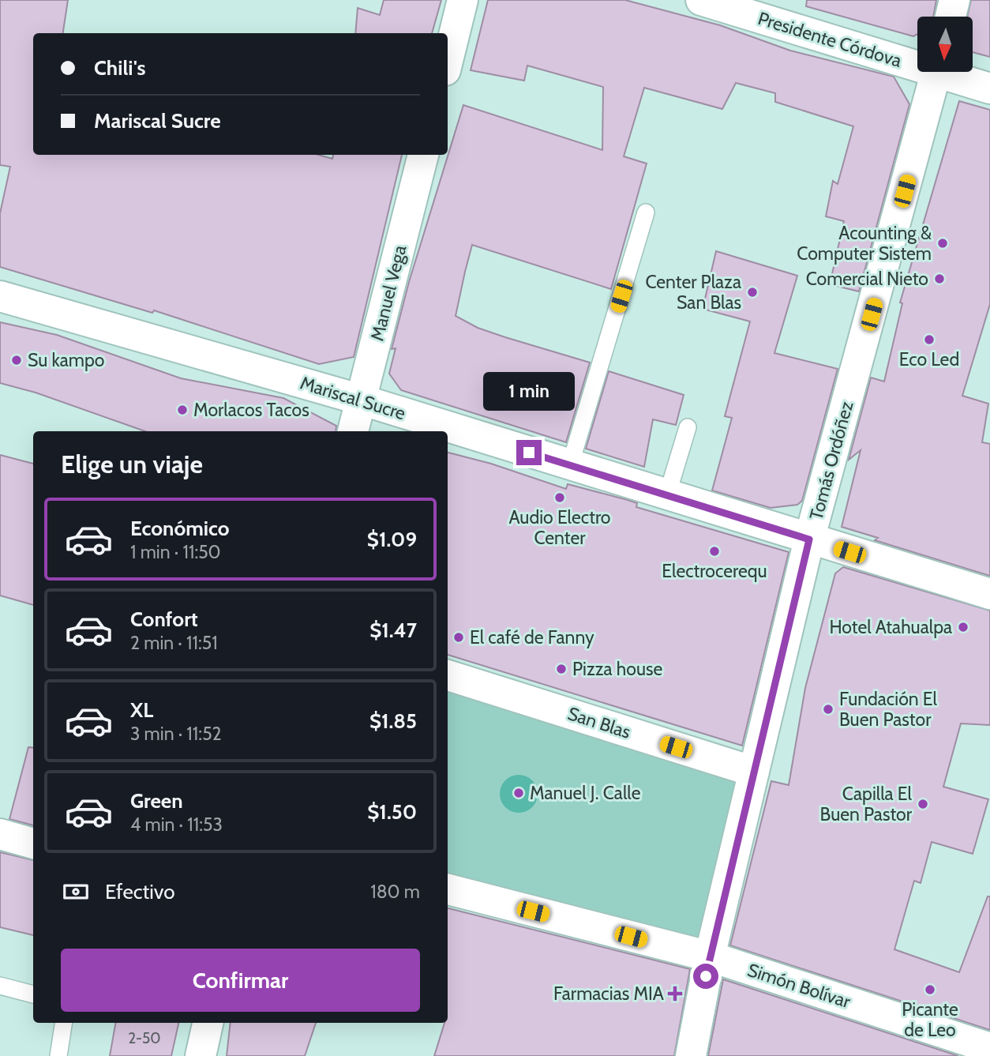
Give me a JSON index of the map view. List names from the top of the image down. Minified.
{"streets":{"street":["Presidente Córdova","Manuel Vega","Mariscal Sucre","Tomás Ordóñez","San Blas","Simón Bolívar"]},"crossings":[["Manuel Vega","Mariscal Sucre"],["Mariscal Sucre","Tomás Ordóñez"],["Tomás Ordóñez","San Blas"],["Tomás Ordóñez","Simón Bolívar"]],"places":{"other":["Acounting & Computer Sistem","Comercial Nieto","Center Plaza San Blas","Eco Led","Su kampo","Morlacos Tacos","Audio Electro Center","Electrocerequ","Hotel Atahualpa","El café de Fanny","Pizza house","Fundación El Buen Pastor","Manuel J. Calle","Capilla El Buen Pastor","Picante de Leo"],"health":["Farmacias MIA"]},"house_numbers":["2-50"],"north":"bottom","page":{"banner":["Chili's","Mariscal Sucre"],"bubble":"1 min","heading":"Elige un viaje","list":[{"name":"Económico","note":"1 min · 11:50","value":"$1.09"},{"name":"Confort","note":"2 min · 11:51","value":"$1.47"},{"name":"XL","note":"3 min · 11:52","value":"$1.85"},{"name":"Green","note":"4 min · 11:53","value":"$1.50"}],"pay":["Efectivo","180 m"],"buttons":"Confirmar"}}
